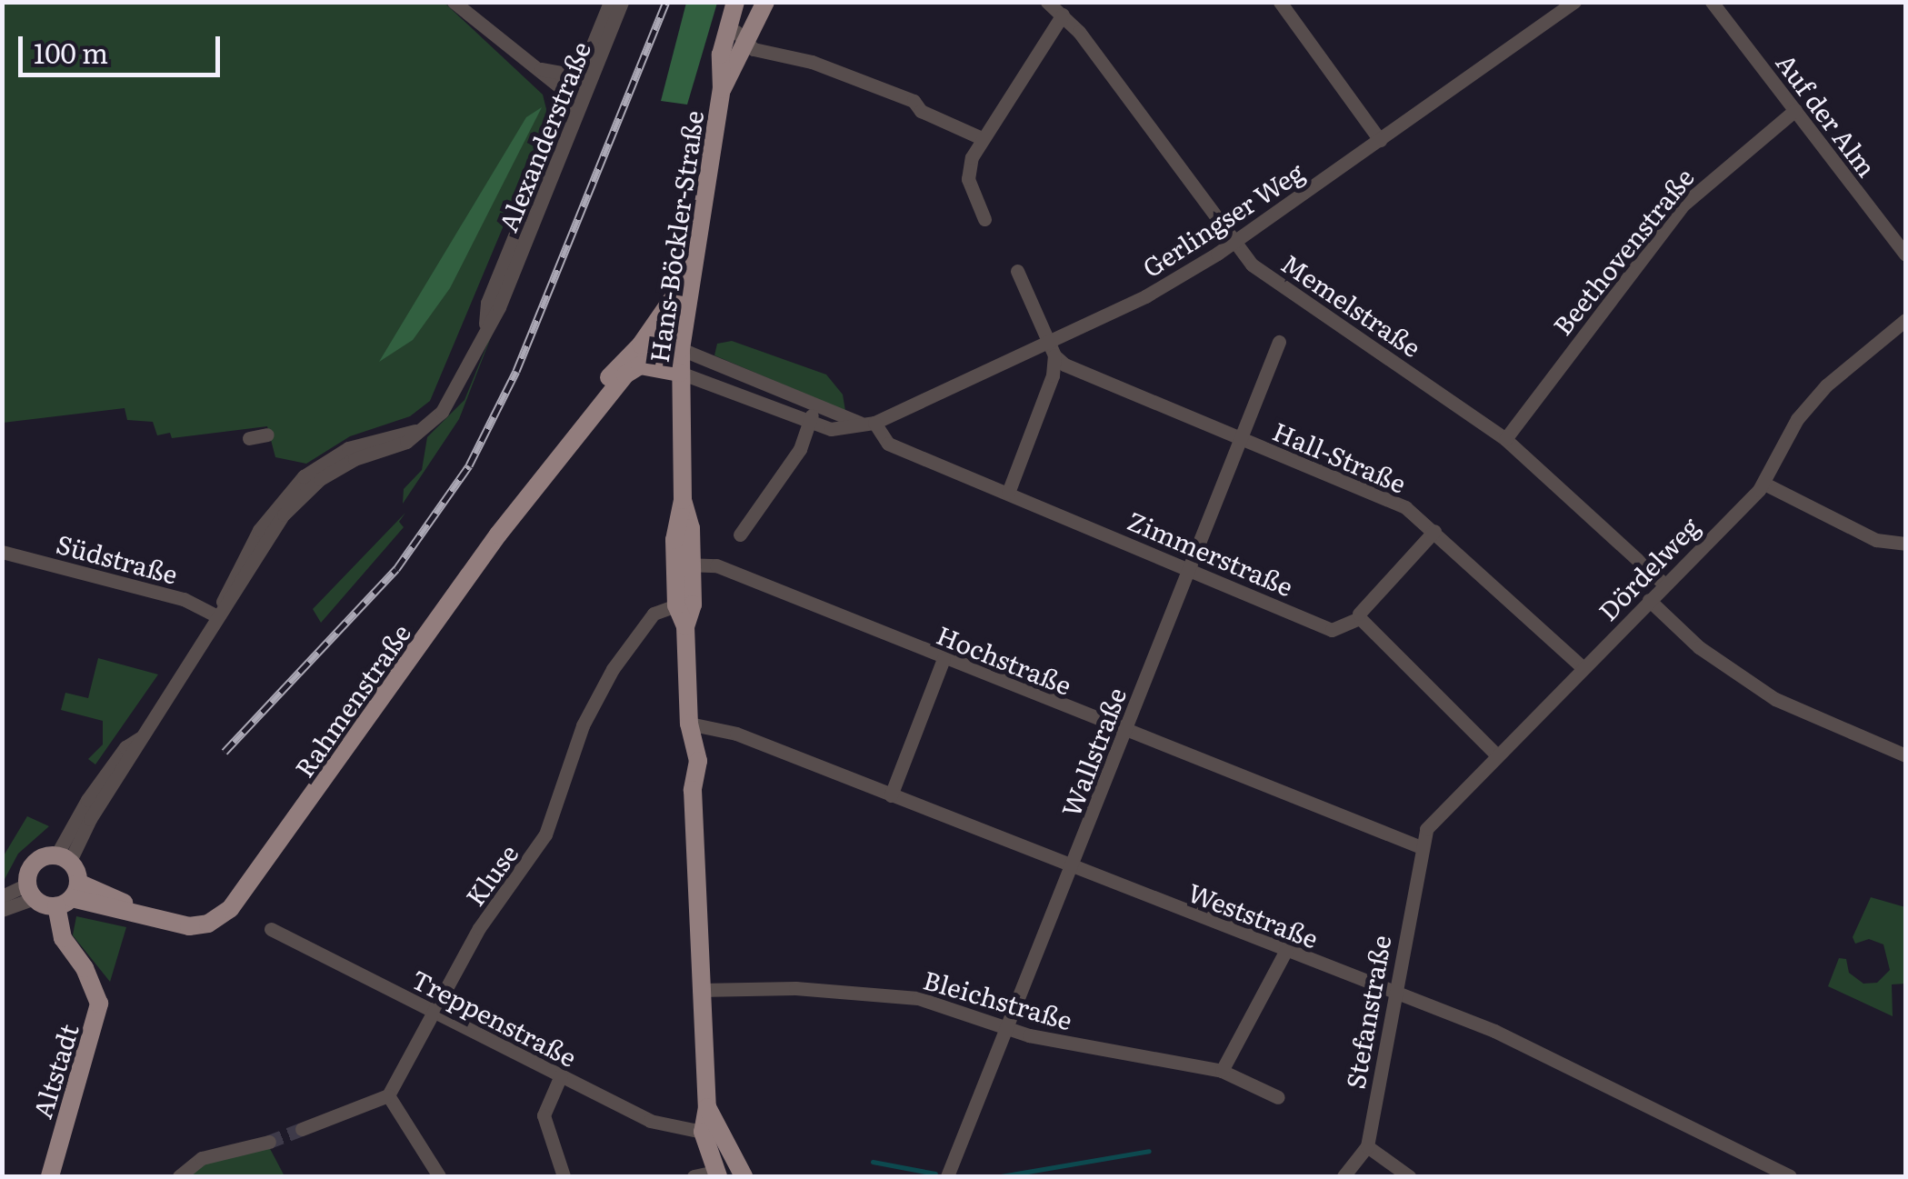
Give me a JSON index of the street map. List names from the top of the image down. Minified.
{"streets":{"main road":["Hans-Böckler-Straße","Rahmenstraße","Altstadt"],"street":["Auf der Alm","Alexanderstraße","Gerlingser Weg","Beethovenstraße","Memelstraße","Hall-Straße","Zimmerstraße","Südstraße","Dördelweg","Hochstraße","Wallstraße","Kluse","Weststraße","Bleichstraße","Stefanstraße","Treppenstraße"]},"crossings":[["Auf der Alm","Beethovenstraße"],["Alexanderstraße","Südstraße"],["Alexanderstraße","Altstadt"],["Gerlingser Weg","Memelstraße"],["Gerlingser Weg","Zimmerstraße"],["Hans-Böckler-Straße","Hochstraße"],["Hans-Böckler-Straße","Rahmenstraße"],["Hans-Böckler-Straße","Kluse"],["Hans-Böckler-Straße","Weststraße"],["Hans-Böckler-Straße","Bleichstraße"],["Hans-Böckler-Straße","Treppenstraße"],["Beethovenstraße","Memelstraße"],["Memelstraße","Dördelweg"],["Hall-Straße","Dördelweg"],["Hall-Straße","Wallstraße"],["Zimmerstraße","Dördelweg"],["Zimmerstraße","Wallstraße"],["Dördelweg","Hochstraße"],["Dördelweg","Stefanstraße"],["Hochstraße","Wallstraße"],["Hochstraße","Stefanstraße"],["Rahmenstraße","Altstadt"],["Wallstraße","Weststraße"],["Wallstraße","Bleichstraße"],["Kluse","Treppenstraße"],["Weststraße","Stefanstraße"]],"scale_bar":"100 m"}
